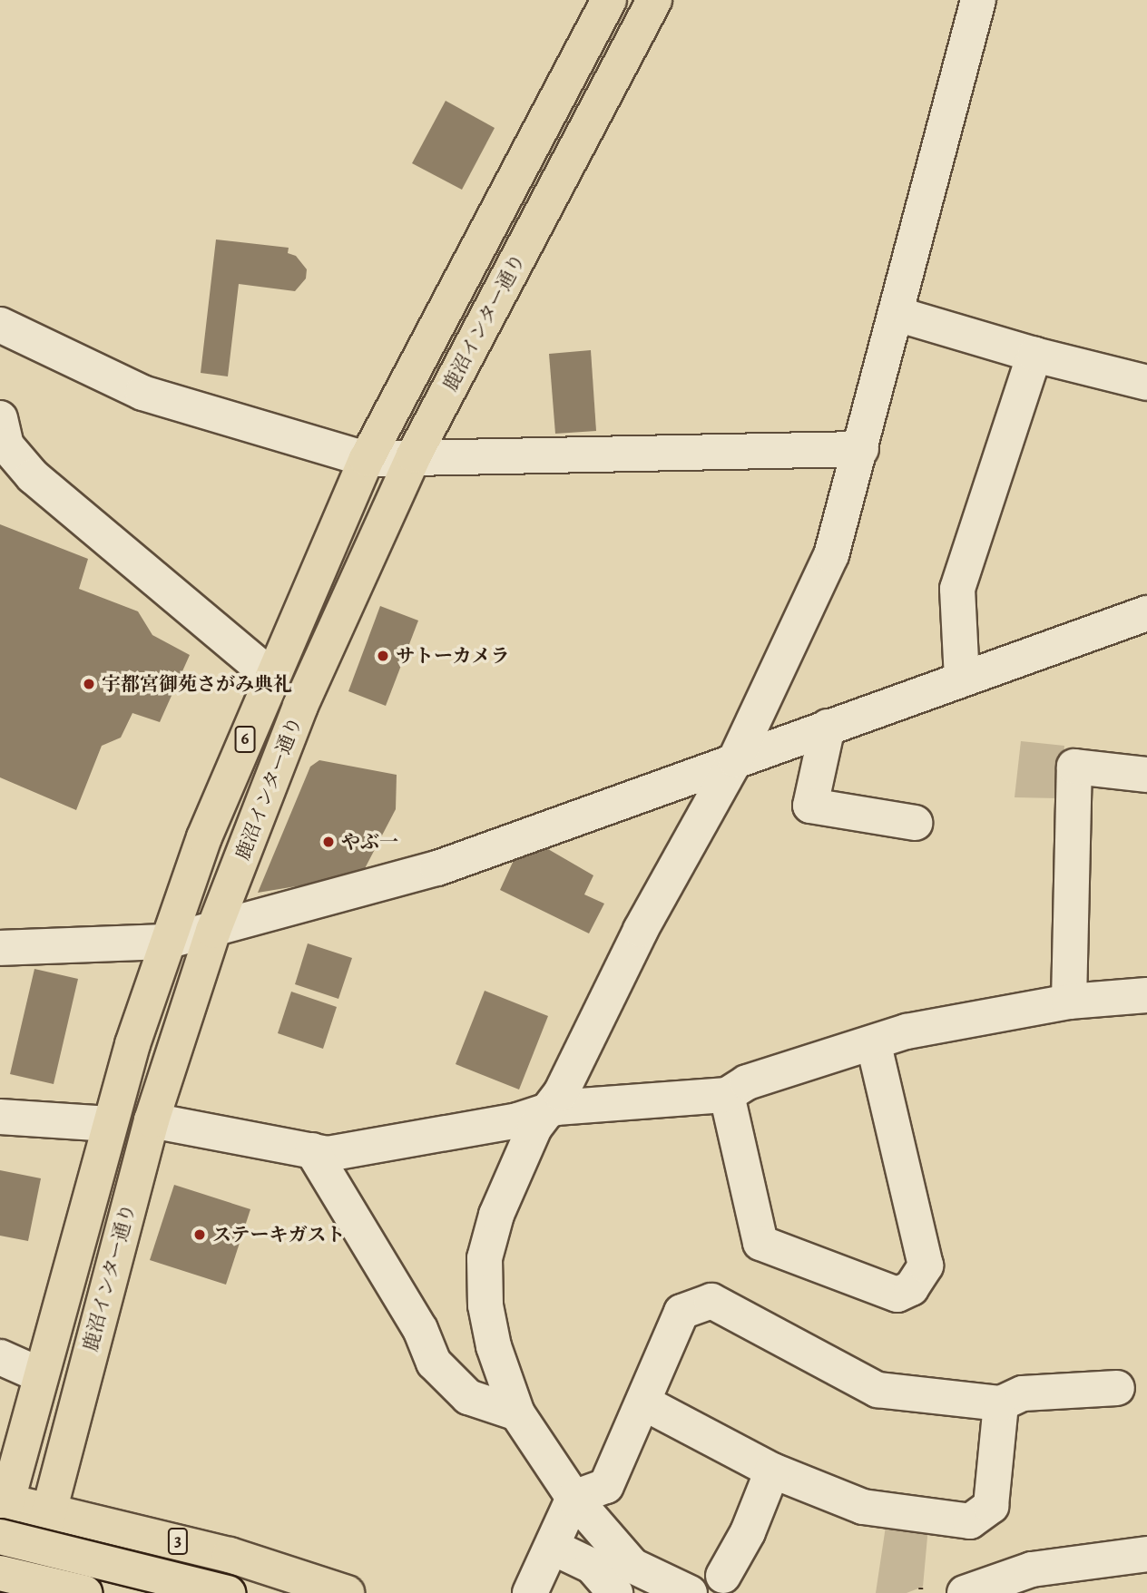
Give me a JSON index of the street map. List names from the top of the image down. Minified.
{"streets":{"main road":["鹿沼インター通り","6","3"]},"crossings":[["鹿沼インター通り","3"]],"places":["サトーカメラ","宇都宮御苑さがみ典礼","やぶ一","ステーキガスト"]}
